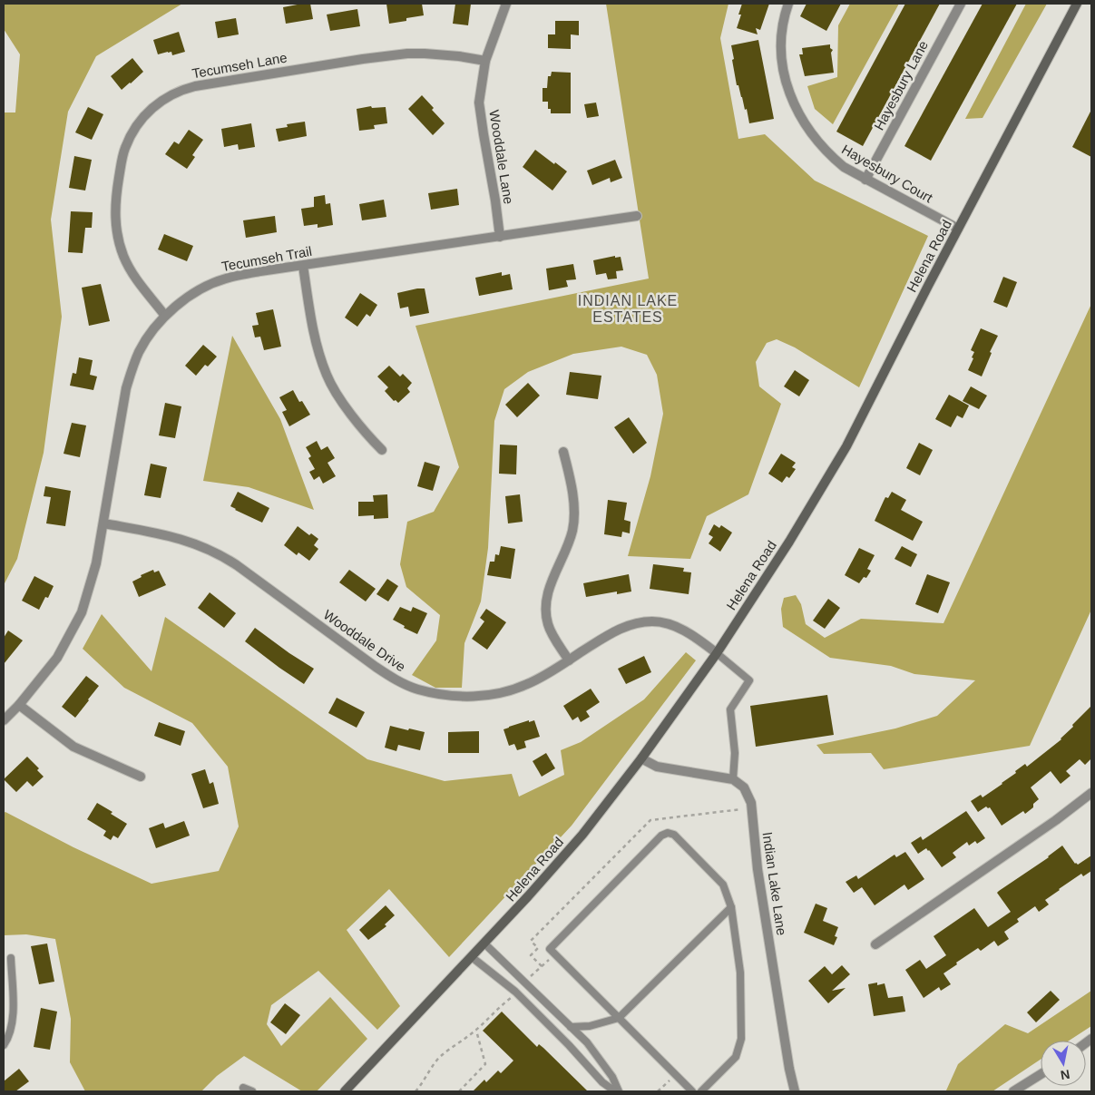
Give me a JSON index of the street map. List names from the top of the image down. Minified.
{"streets":{"main road":["Helena Road"],"street":["Tecumseh Lane","Hayesbury Lane","Wooddale Lane","Hayesbury Court","Tecumseh Trail","Wooddale Drive","Indian Lake Lane"]},"crossings":[["Tecumseh Lane","Wooddale Lane"],["Tecumseh Lane","Tecumseh Trail"],["Hayesbury Lane","Hayesbury Court"],["Wooddale Lane","Tecumseh Trail"],["Hayesbury Court","Helena Road"],["Helena Road","Wooddale Drive"],["Tecumseh Trail","Wooddale Drive"]],"districts":["INDIAN LAKE ESTATES"],"north":"bottom"}
